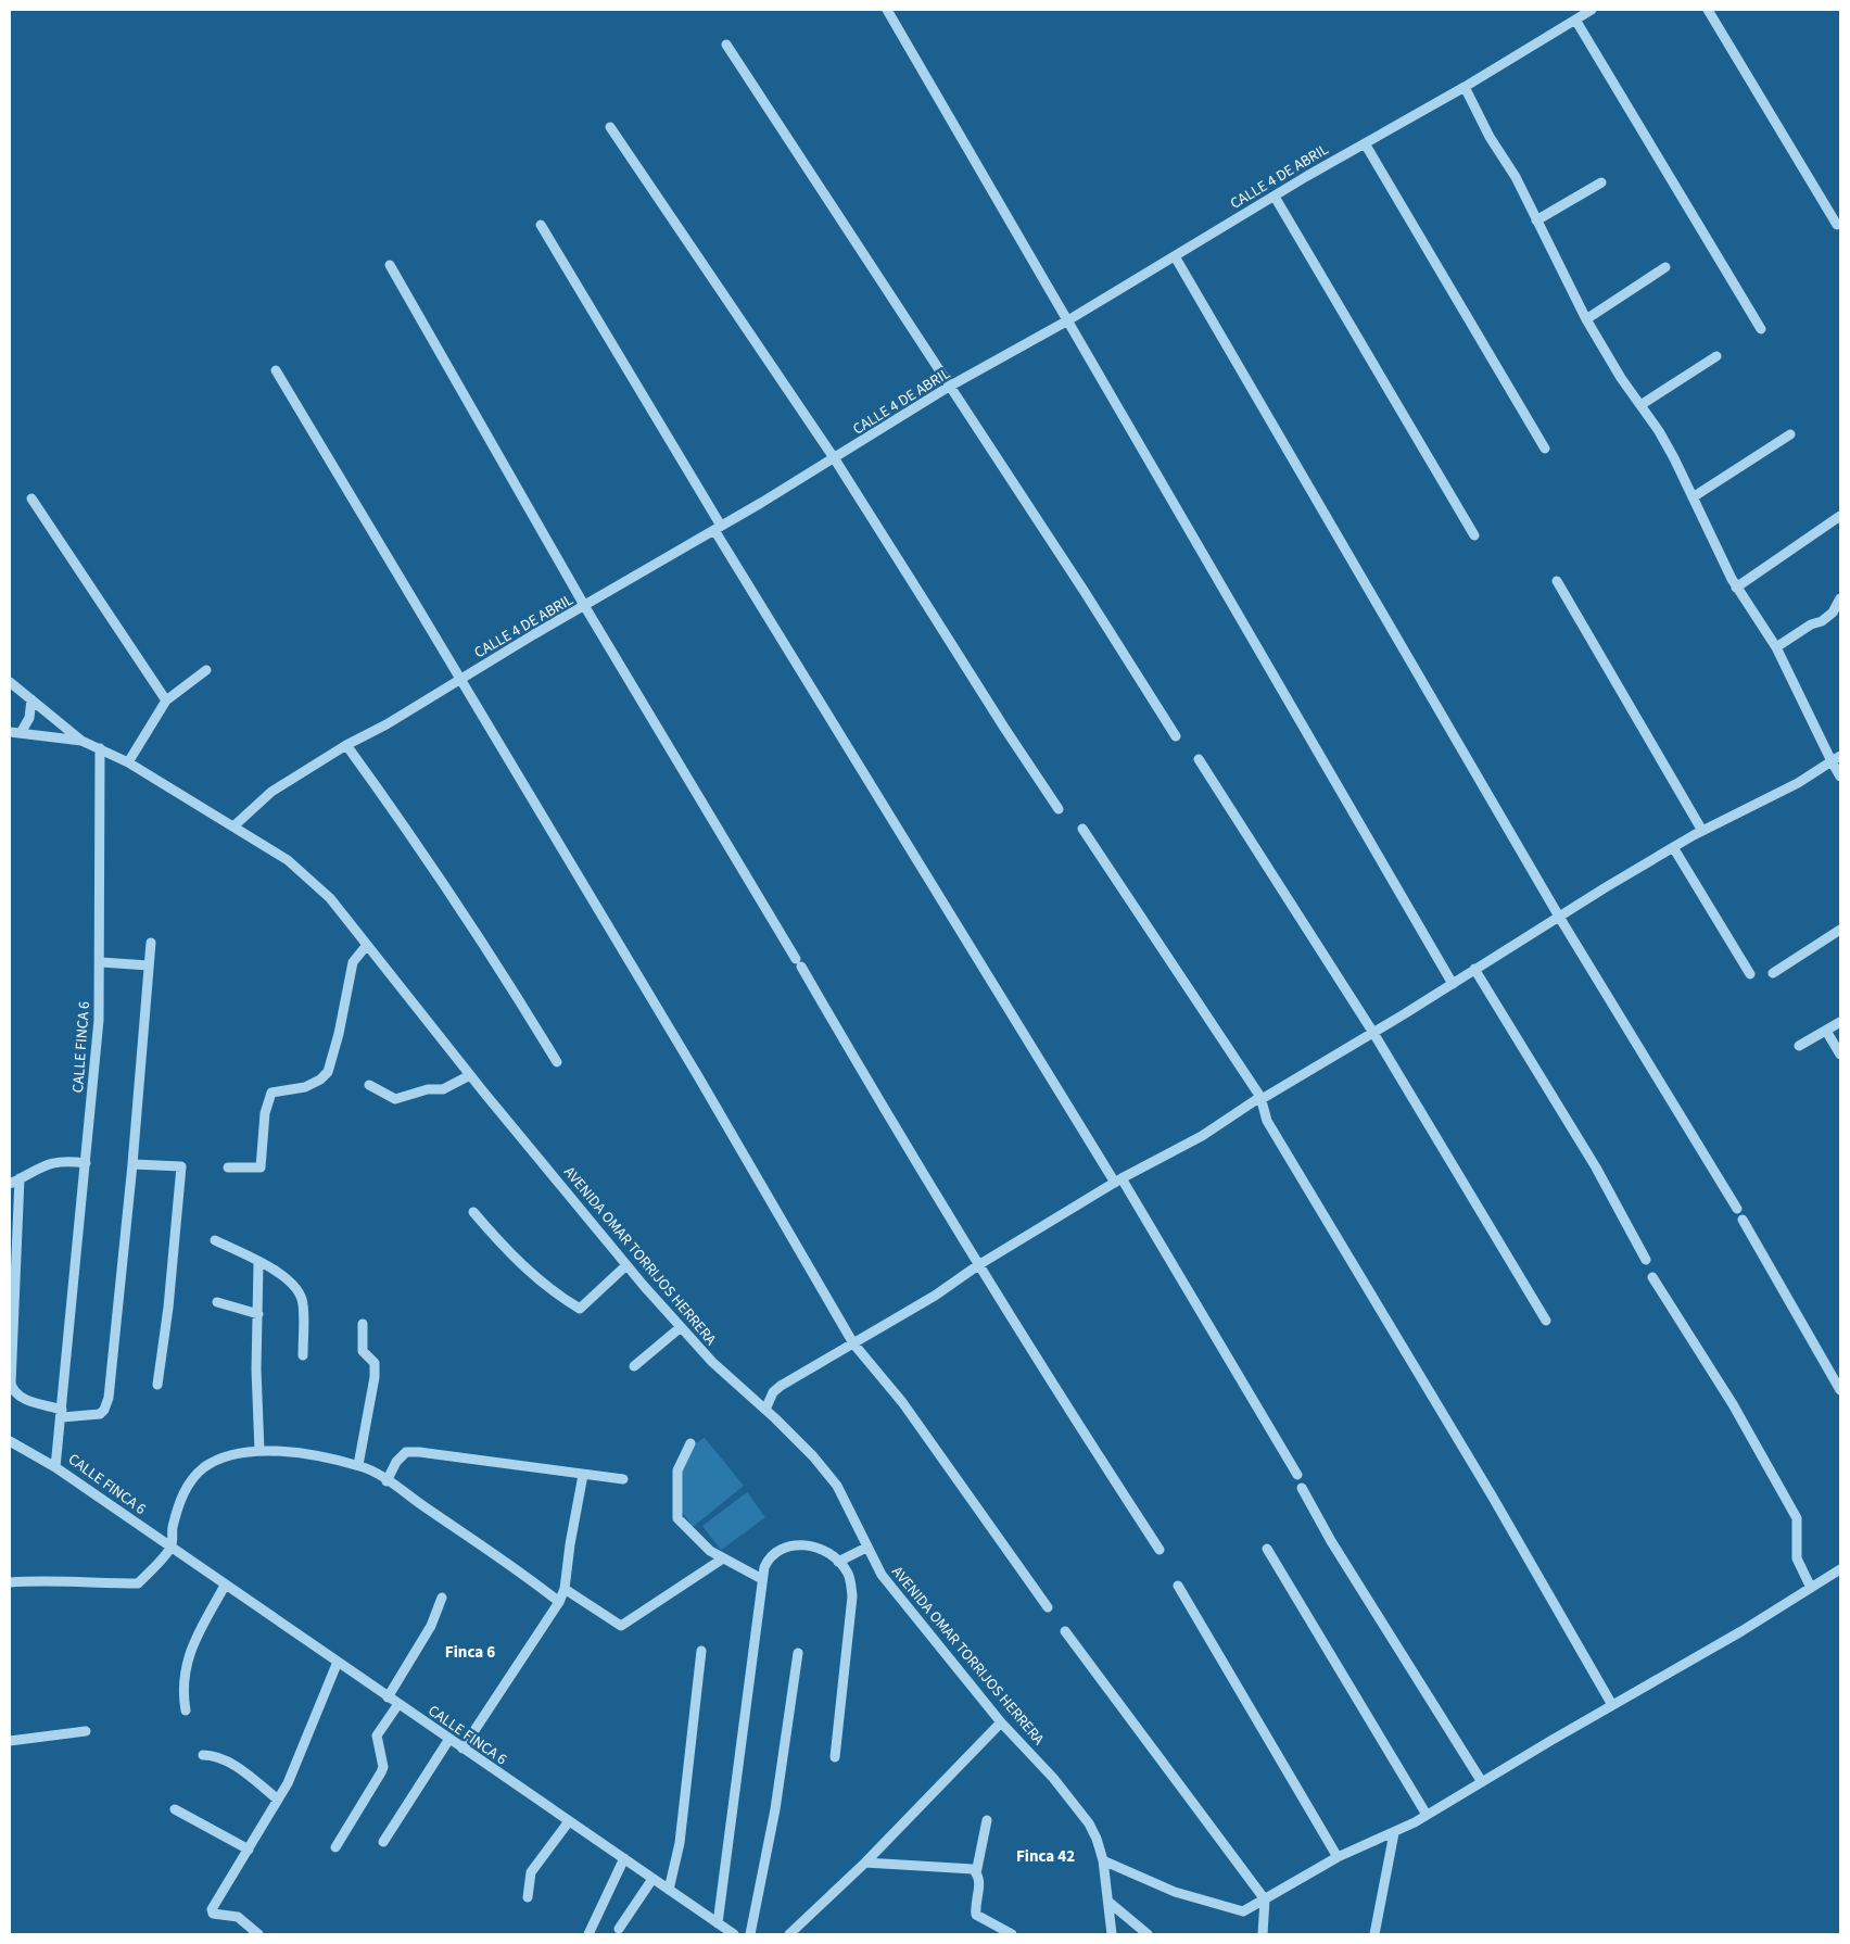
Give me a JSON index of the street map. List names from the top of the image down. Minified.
{"streets":{"street":["CALLE 4 DE ABRIL","CALLE FINCA 6","AVENIDA OMAR TORRIJOS HERRERA"]},"crossings":[["CALLE 4 DE ABRIL","AVENIDA OMAR TORRIJOS HERRERA"],["CALLE FINCA 6","AVENIDA OMAR TORRIJOS HERRERA"]],"districts":["Finca 6","Finca 42"]}
